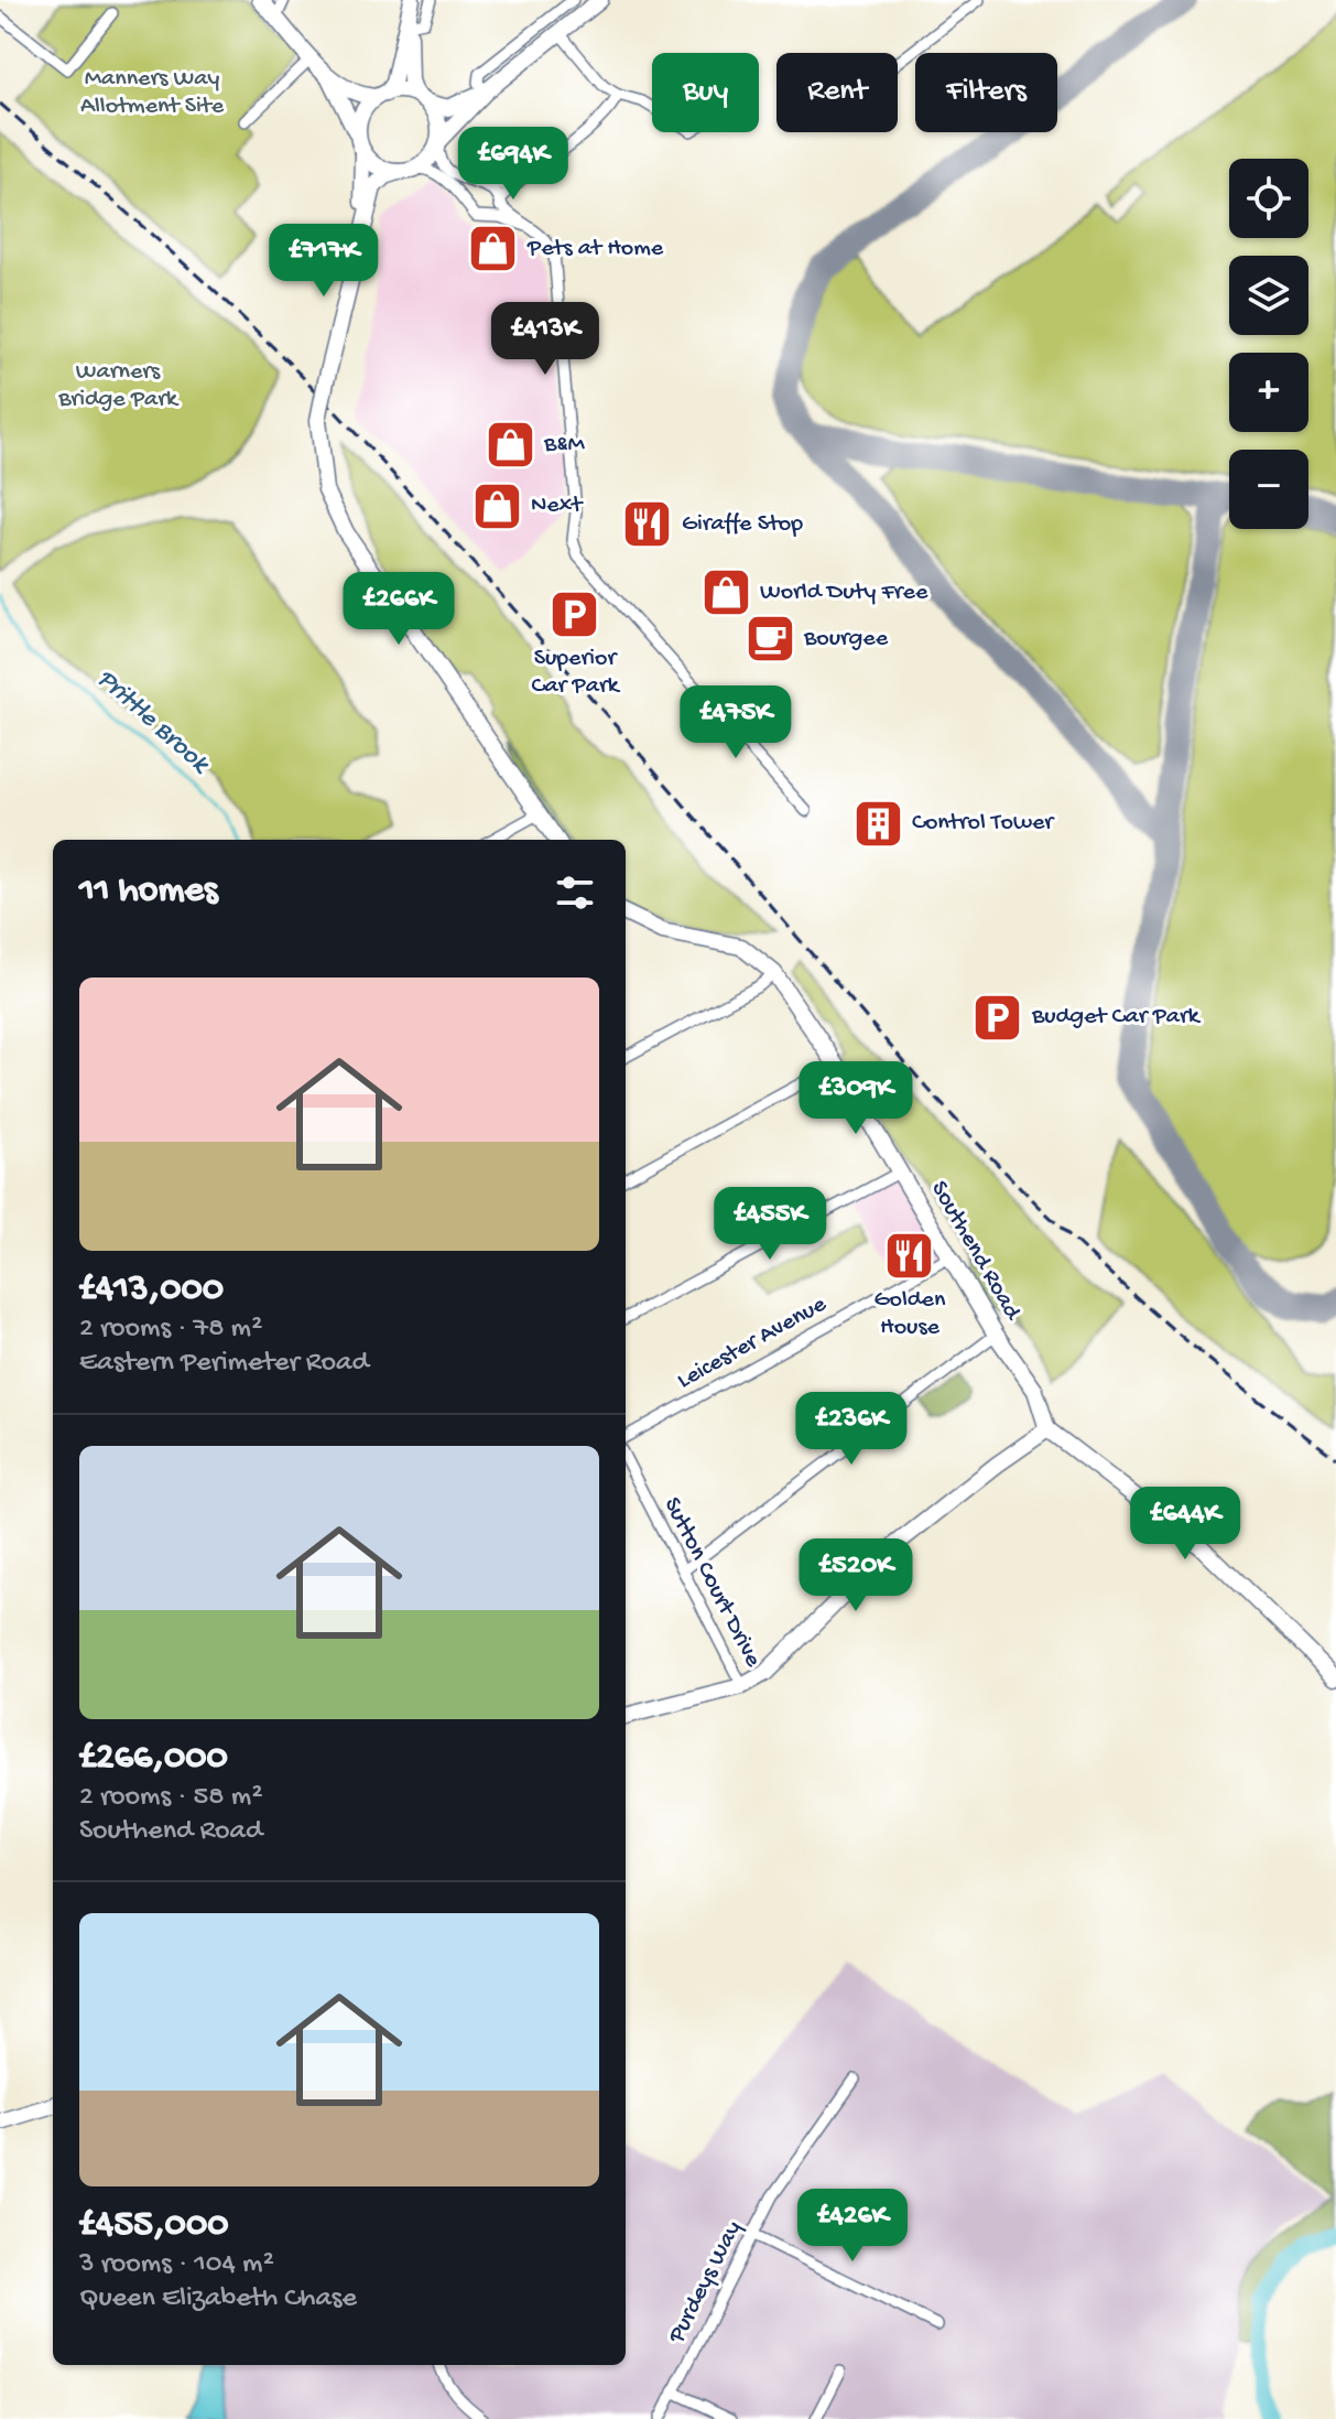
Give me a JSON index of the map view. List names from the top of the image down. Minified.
{"streets":{"street":["Southend Road","Leicester Avenue","Sutton Court Drive","Purdeys Way"]},"crossings":[["Southend Road","Leicester Avenue"]],"water":["Prittle Brook"],"parks":["Manners Way Allotment Site","Warners Bridge Park"],"places":{"shop":["Pets at Home","B&M","Next","World Duty Free"],"restaurant":["Giraffe Stop","Golden House"],"parking":["Superior Car Park","Budget Car Park"],"cafe":["Bourgee"],"building":["Control Tower"]},"page":{"chip":["Buy","Rent","Filters"],"price":["£694K","£717K","£413K","£266K","£475K","£309K","£455K","£236K","£644K","£520K","£426K"],"map_buttons":["+","−"],"heading":"11 homes","list":[{"name":"£413,000","note":"2 rooms · 78 m² · Eastern Perimeter Road"},{"name":"£266,000","note":"2 rooms · 58 m² · Southend Road"},{"name":"£455,000","note":"3 rooms · 104 m² · Queen Elizabeth Chase"}]}}
